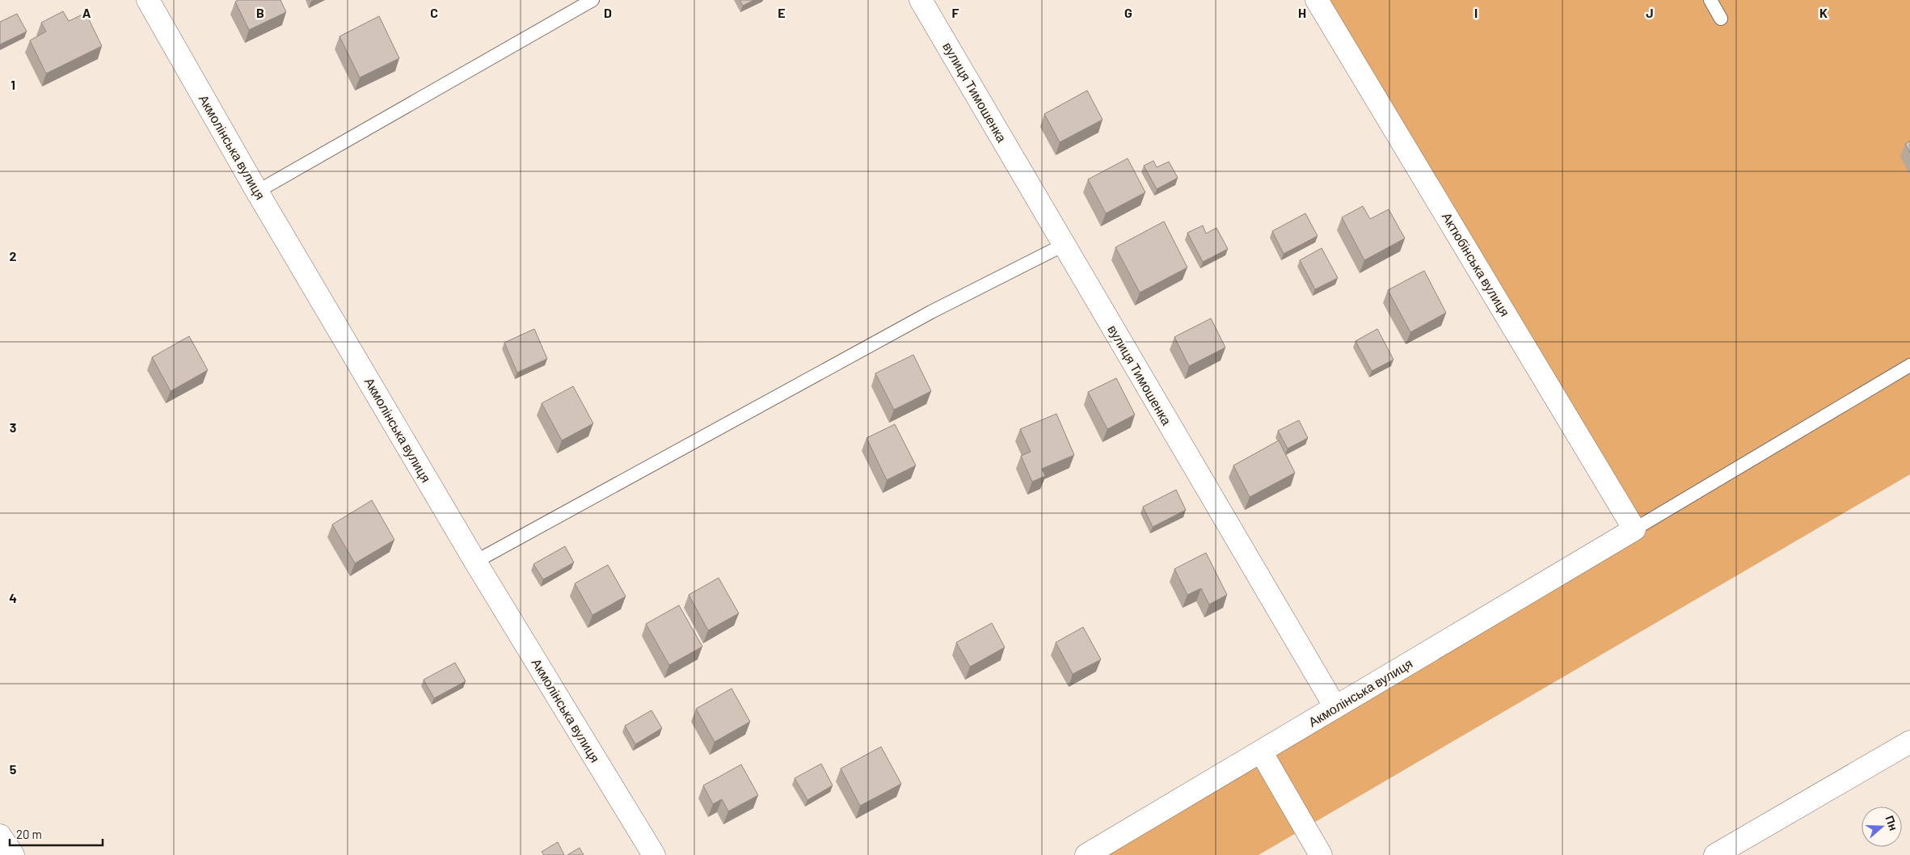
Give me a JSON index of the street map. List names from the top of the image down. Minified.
{"streets":{"street":["вулиця Тимошенка","Акмолінська вулиця","Актюбінська вулиця"]},"crossings":[["вулиця Тимошенка","Акмолінська вулиця"],["Акмолінська вулиця","Актюбінська вулиця"]],"scale_bar":"20 m","north":"right","grid":{"columns":["A","B","C","D","E","F","G","H","I","J","K"],"rows":["1","2","3","4","5"]}}
